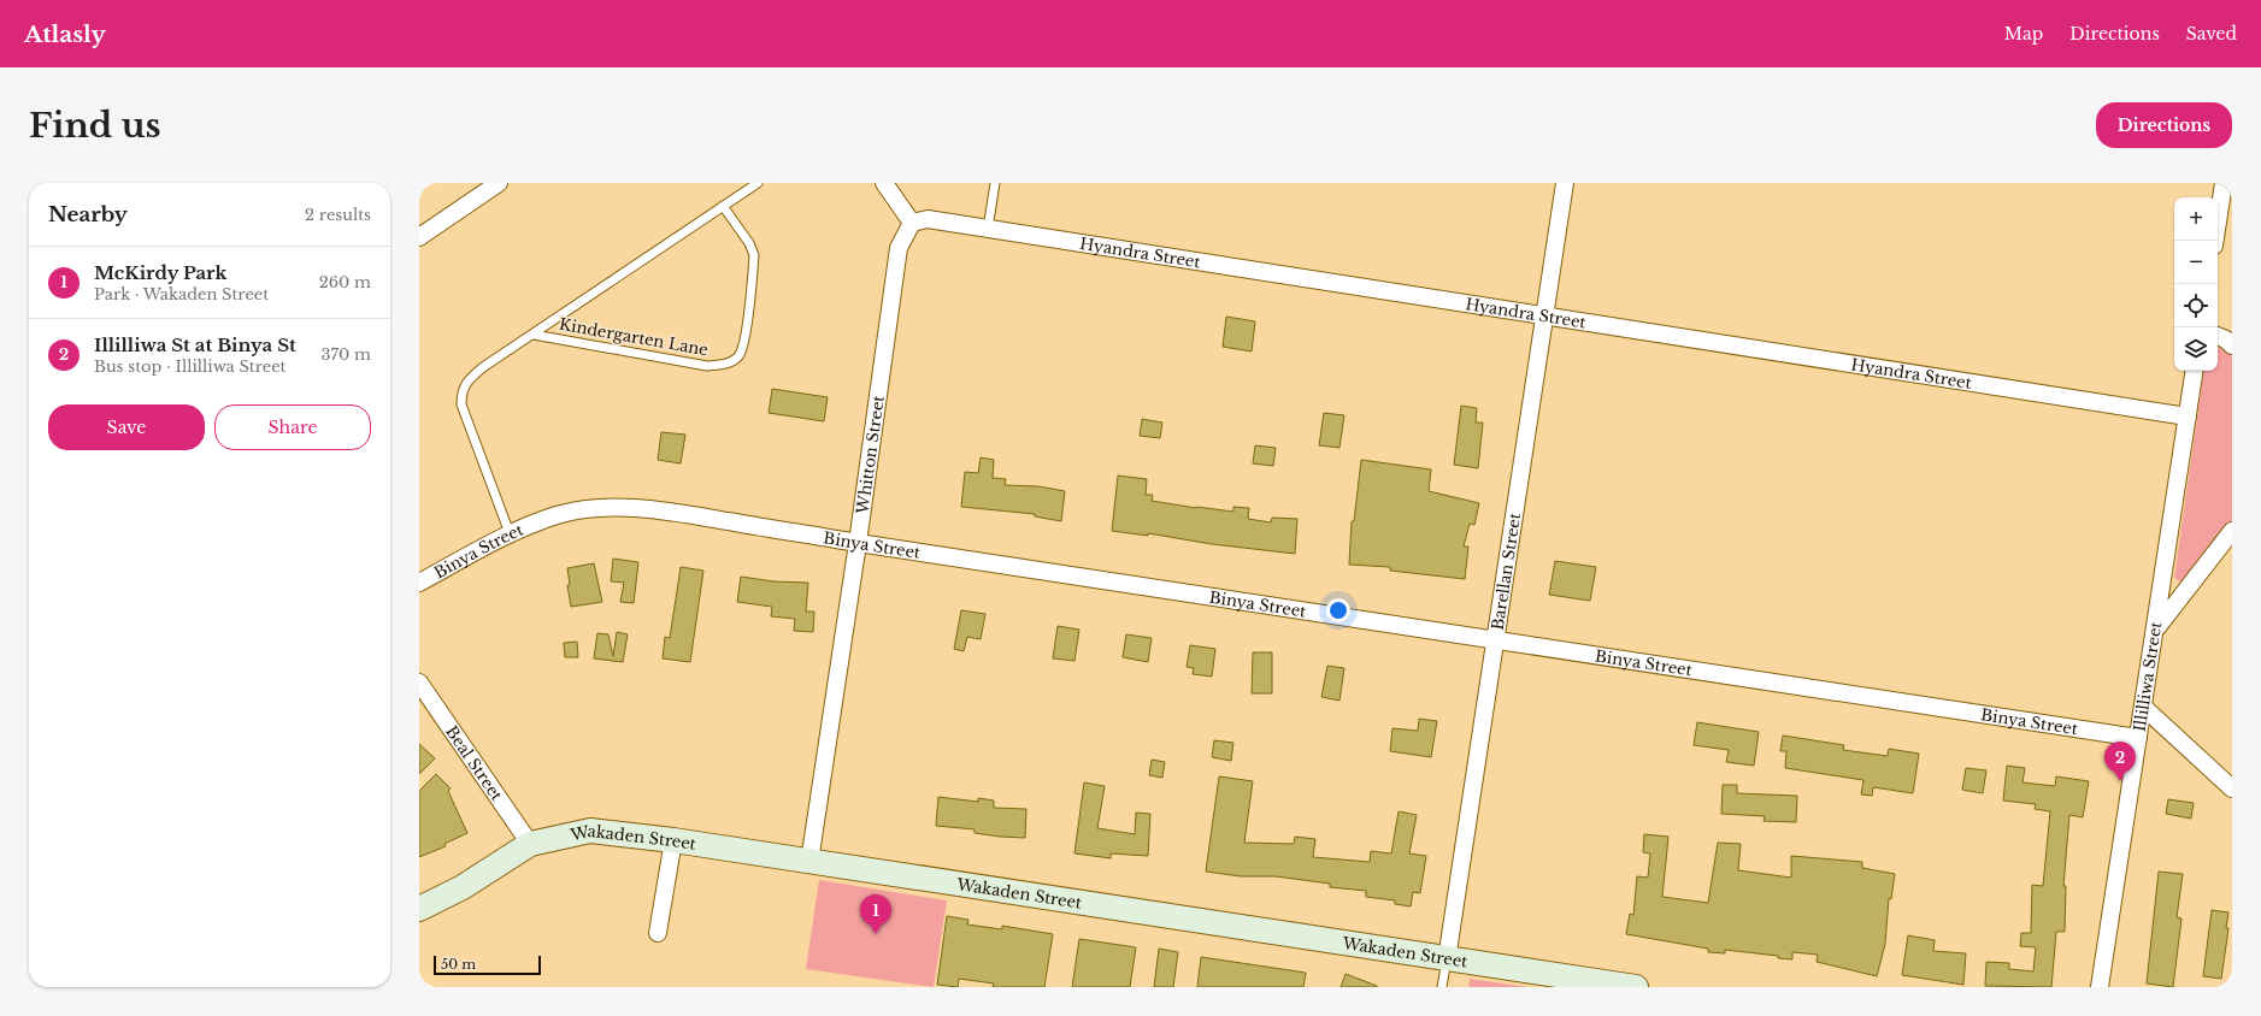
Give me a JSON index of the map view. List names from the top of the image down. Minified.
{"streets":{"street":["Hyandra Street","Whitton Street","Binya Street","Barellan Street","Illilliwa Street","Beal Street","Wakaden Street"],"lane":["Kindergarten Lane"]},"crossings":[["Hyandra Street","Whitton Street"],["Hyandra Street","Barellan Street"],["Hyandra Street","Illilliwa Street"],["Kindergarten Lane","Binya Street"],["Whitton Street","Binya Street"],["Whitton Street","Wakaden Street"],["Binya Street","Barellan Street"],["Binya Street","Illilliwa Street"],["Barellan Street","Wakaden Street"],["Beal Street","Wakaden Street"]],"scale_bar":"50 m","page":{"header":"Atlasly","nav":["Map","Directions","Saved"],"buttons":["Directions",["Save","Share"]],"title":"Find us","heading":["Nearby","2 results"],"map_buttons":["+","−"],"list":[{"mark":"1","name":"McKirdy Park","note":"Park · Wakaden Street","value":"260 m"},{"mark":"2","name":"Illilliwa St at Binya St","note":"Bus stop · Illilliwa Street","value":"370 m"}],"pins":["2","1"],"scale":"50 m"}}
